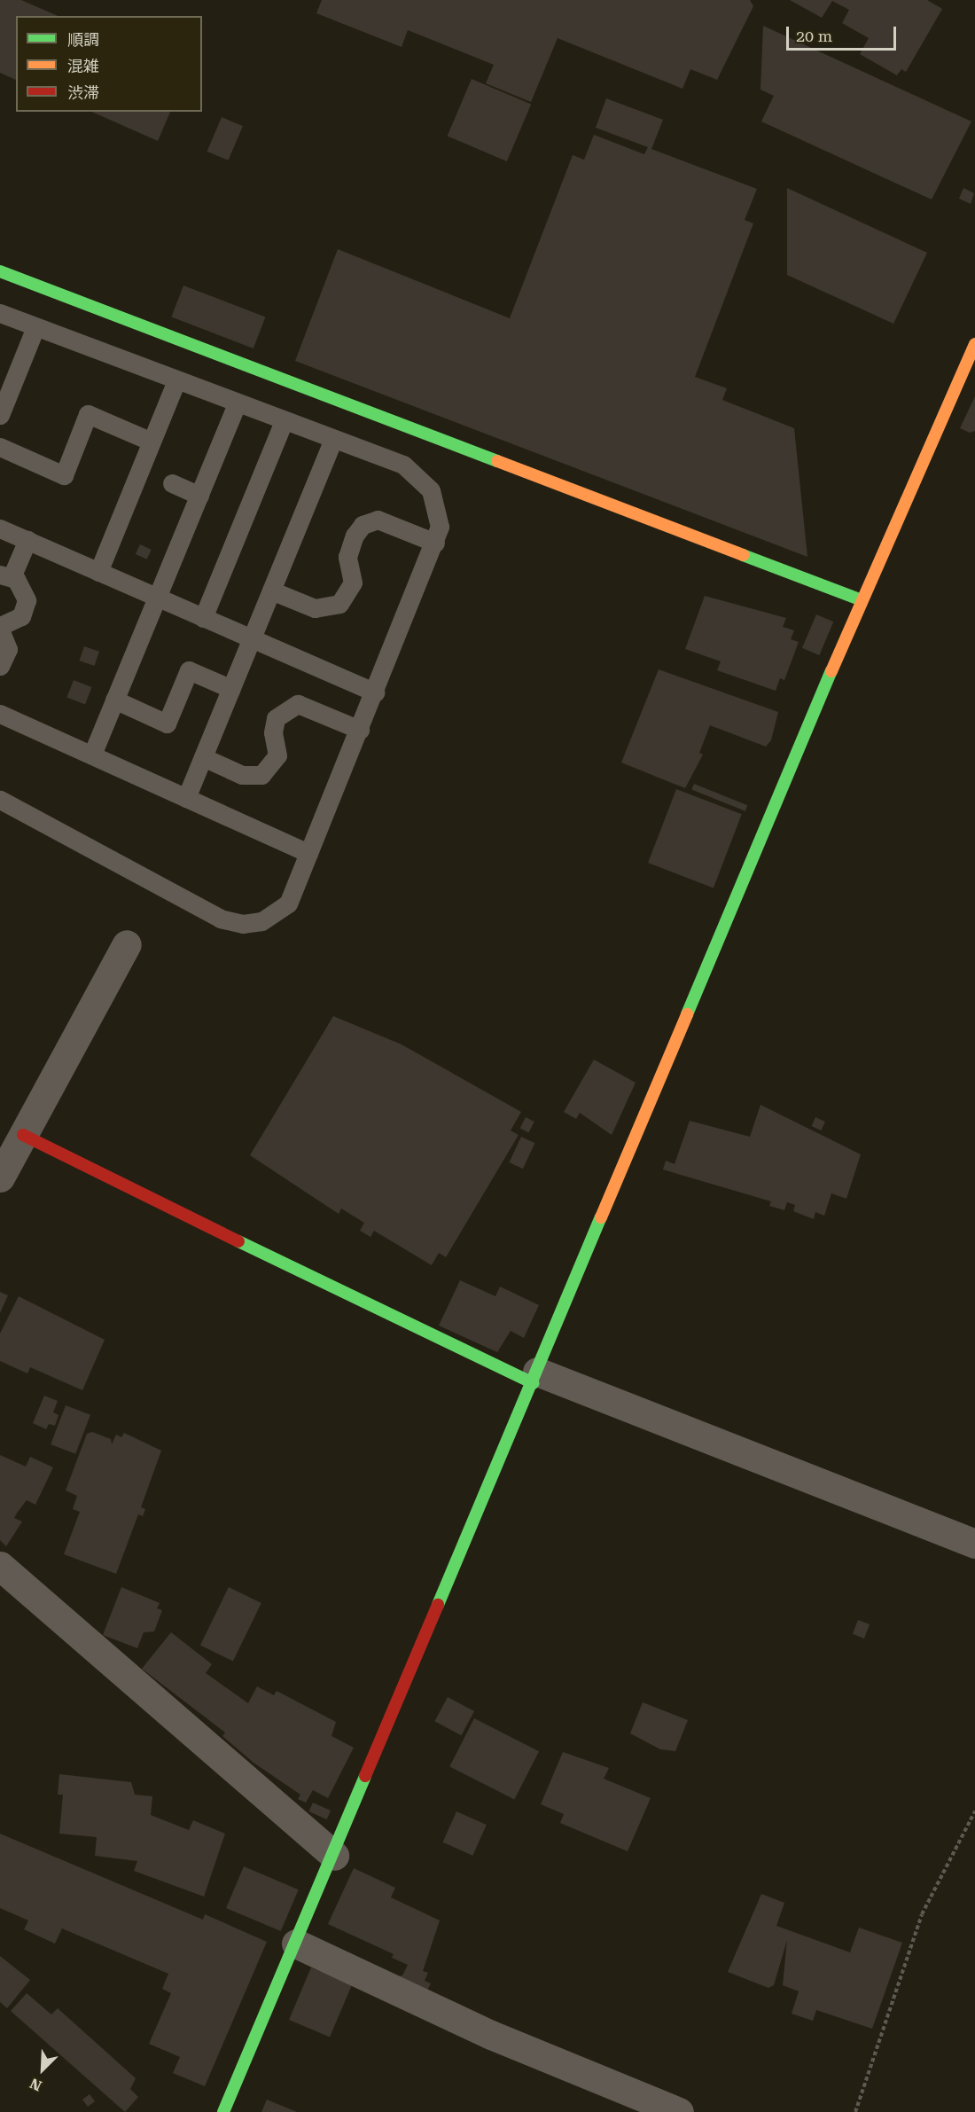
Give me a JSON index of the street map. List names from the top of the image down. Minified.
{"legend":["順調","混雑","渋滞"],"scale_bar":"20 m","north":"bottom left"}
